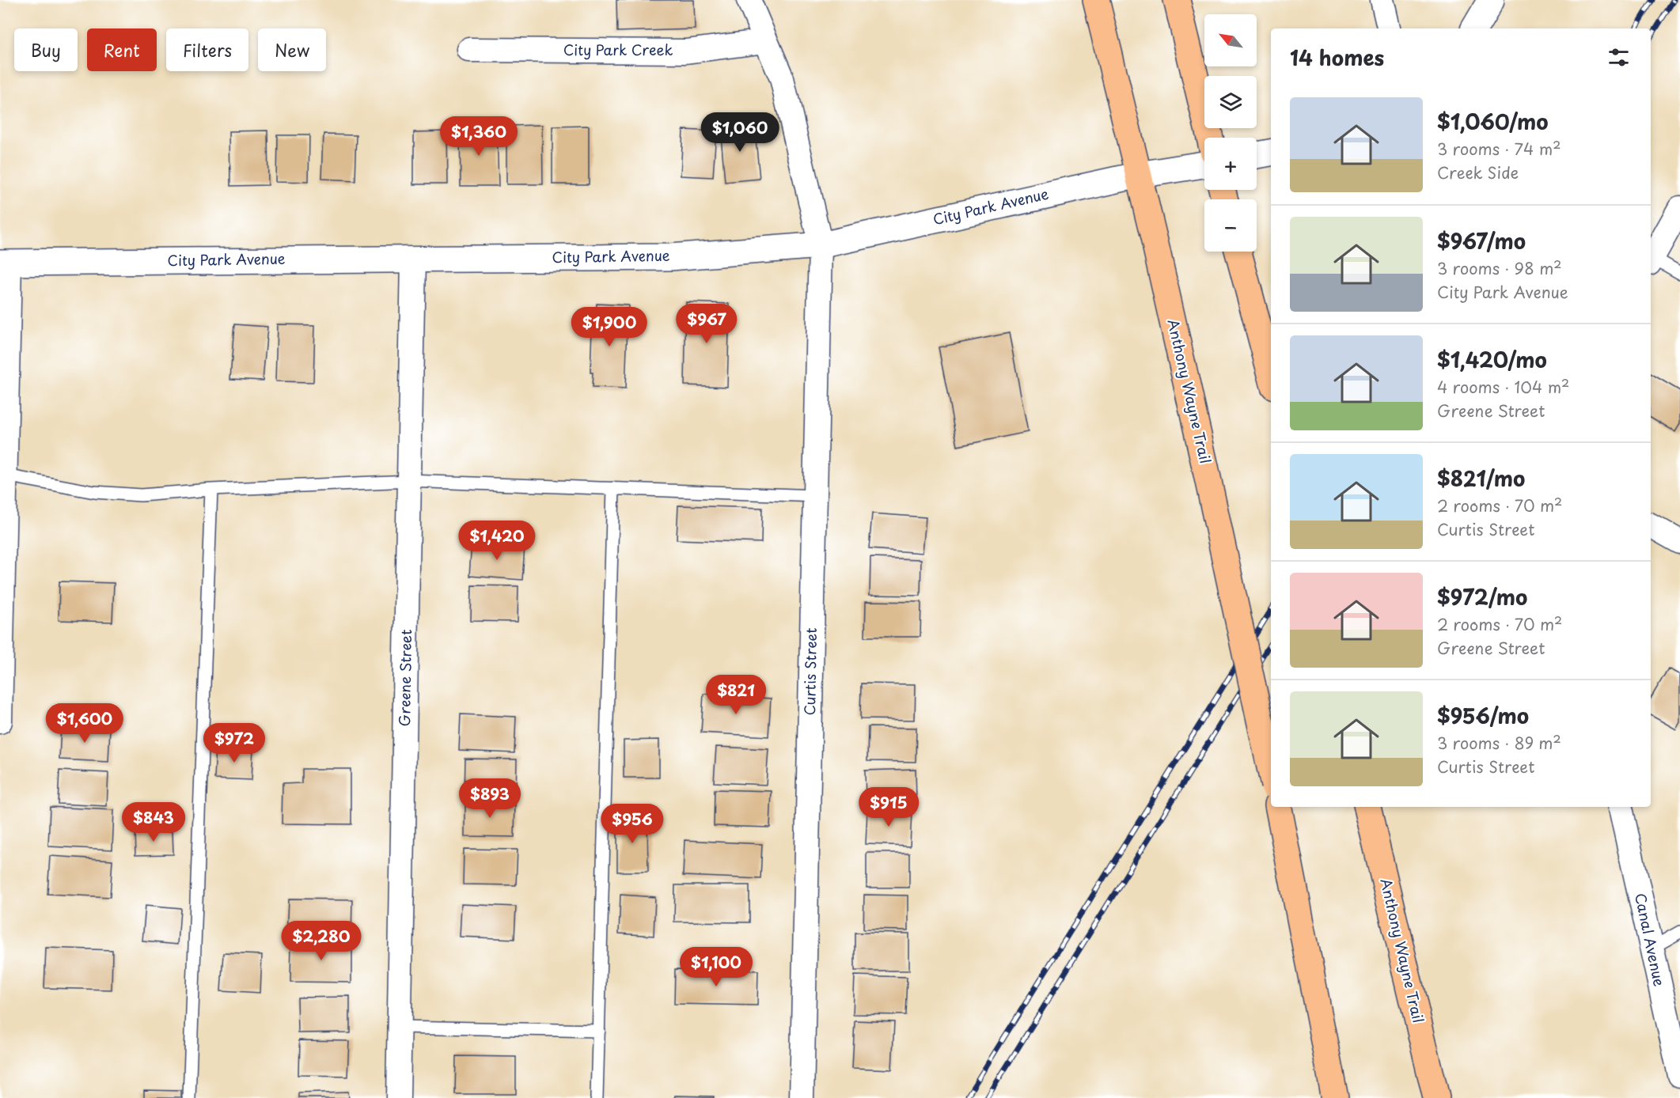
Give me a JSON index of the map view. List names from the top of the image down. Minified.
{"streets":{"highway":["Anthony Wayne Trail"],"street":["City Park Creek","City Park Avenue","Curtis Street","Greene Street","Canal Avenue"]},"crossings":[["City Park Creek","Curtis Street"],["City Park Avenue","Anthony Wayne Trail"],["City Park Avenue","Curtis Street"],["City Park Avenue","Greene Street"]],"north":"top left","page":{"map_buttons":["+","−"],"chip":["Buy","Rent","Filters","New"],"heading":"14 homes","list":[{"name":"$1,060/mo","note":"3 rooms · 74 m² · Creek Side"},{"name":"$967/mo","note":"3 rooms · 98 m² · City Park Avenue"},{"name":"$1,420/mo","note":"4 rooms · 104 m² · Greene Street"},{"name":"$821/mo","note":"2 rooms · 70 m² · Curtis Street"},{"name":"$972/mo","note":"2 rooms · 70 m² · Greene Street"},{"name":"$956/mo","note":"3 rooms · 89 m² · Curtis Street"}],"price":["$1,060","$1,360","$967","$1,900","$1,420","$821","$1,600","$972","$893","$915","$843","$956","$2,280","$1,100"]}}
